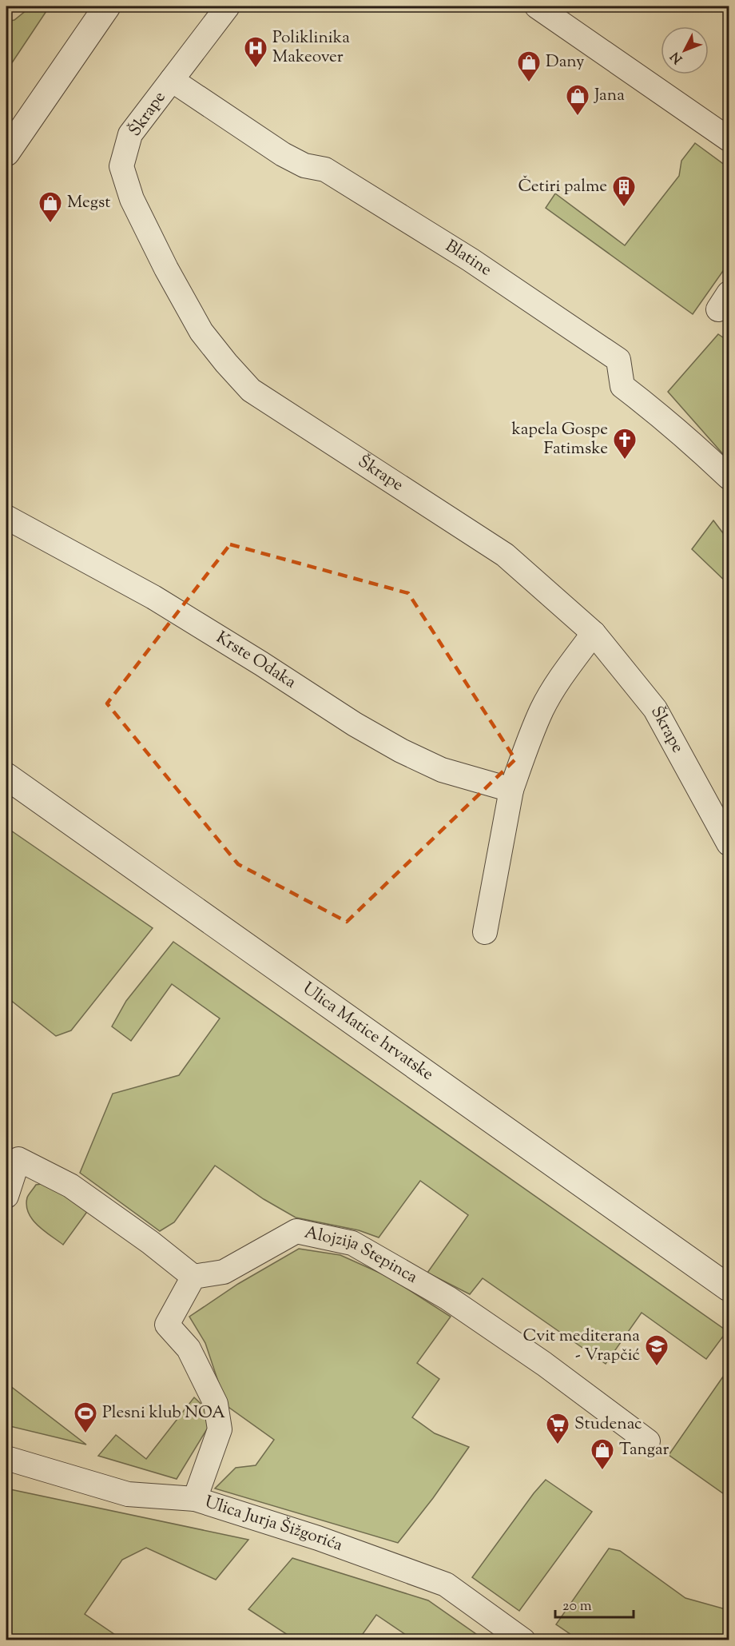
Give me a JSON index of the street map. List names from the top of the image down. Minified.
{"streets":{"street":["Škrape","Blatine","Krste Odaka","Ulica Matice hrvatske","Alojzija Stepinca","Ulica Jurja Šižgorića"]},"crossings":[["Škrape","Blatine"]],"places":{"hospital":["Poliklinika Makeover"],"shop":["Dany","Jana","Megst","Tangar"],"building":["Četiri palme"],"church":["kapela Gospe Fatimske"],"school or university":["Cvit mediterana - Vrapčić"],"sports":["Plesni klub NOA"],"supermarket":["Studenac"]},"scale_bar":"20 m","north":"bottom left"}
